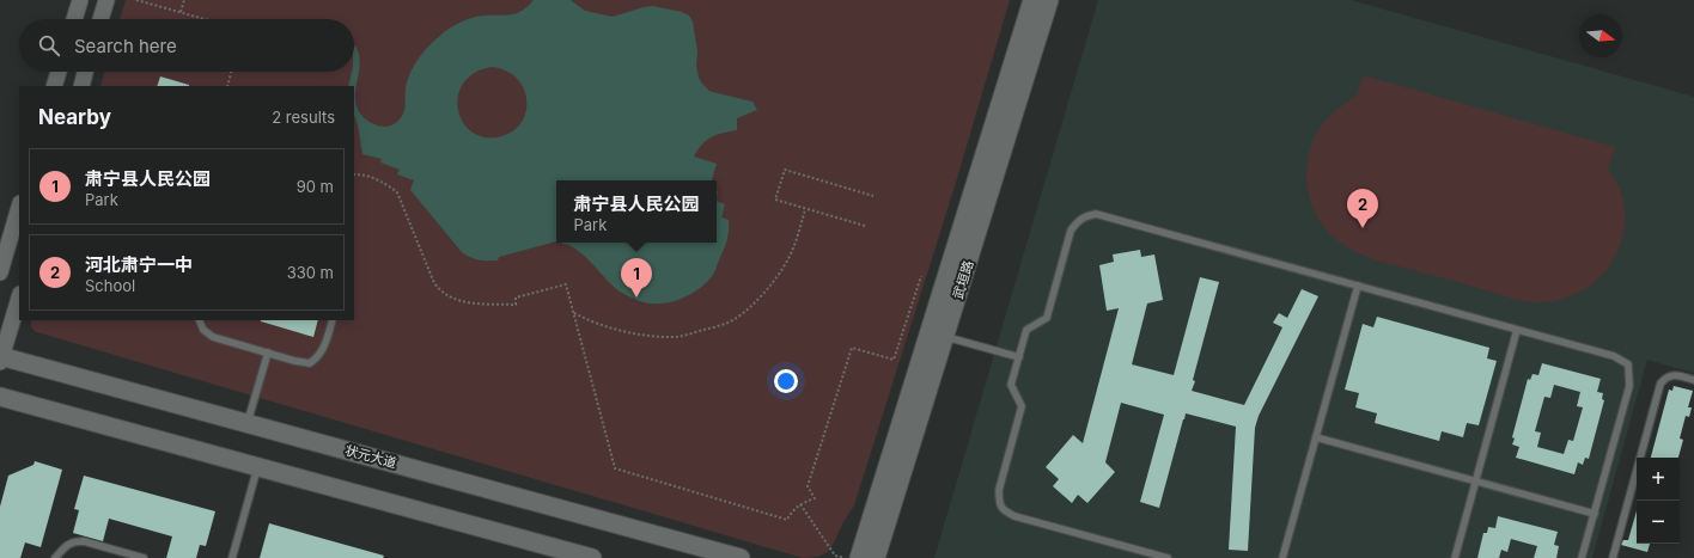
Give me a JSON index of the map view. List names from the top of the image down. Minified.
{"streets":{"main road":["武垣路","状元大道"]},"north":"right","page":{"search":"Search here","heading":["Nearby","2 results"],"list":[{"mark":"1","name":"肃宁县人民公园","note":"Park","value":"90 m"},{"mark":"2","name":"河北肃宁一中","note":"School","value":"330 m"}],"popup":["肃宁县人民公园","Park"],"pins":["2","1"],"map_buttons":["+","−"]}}
